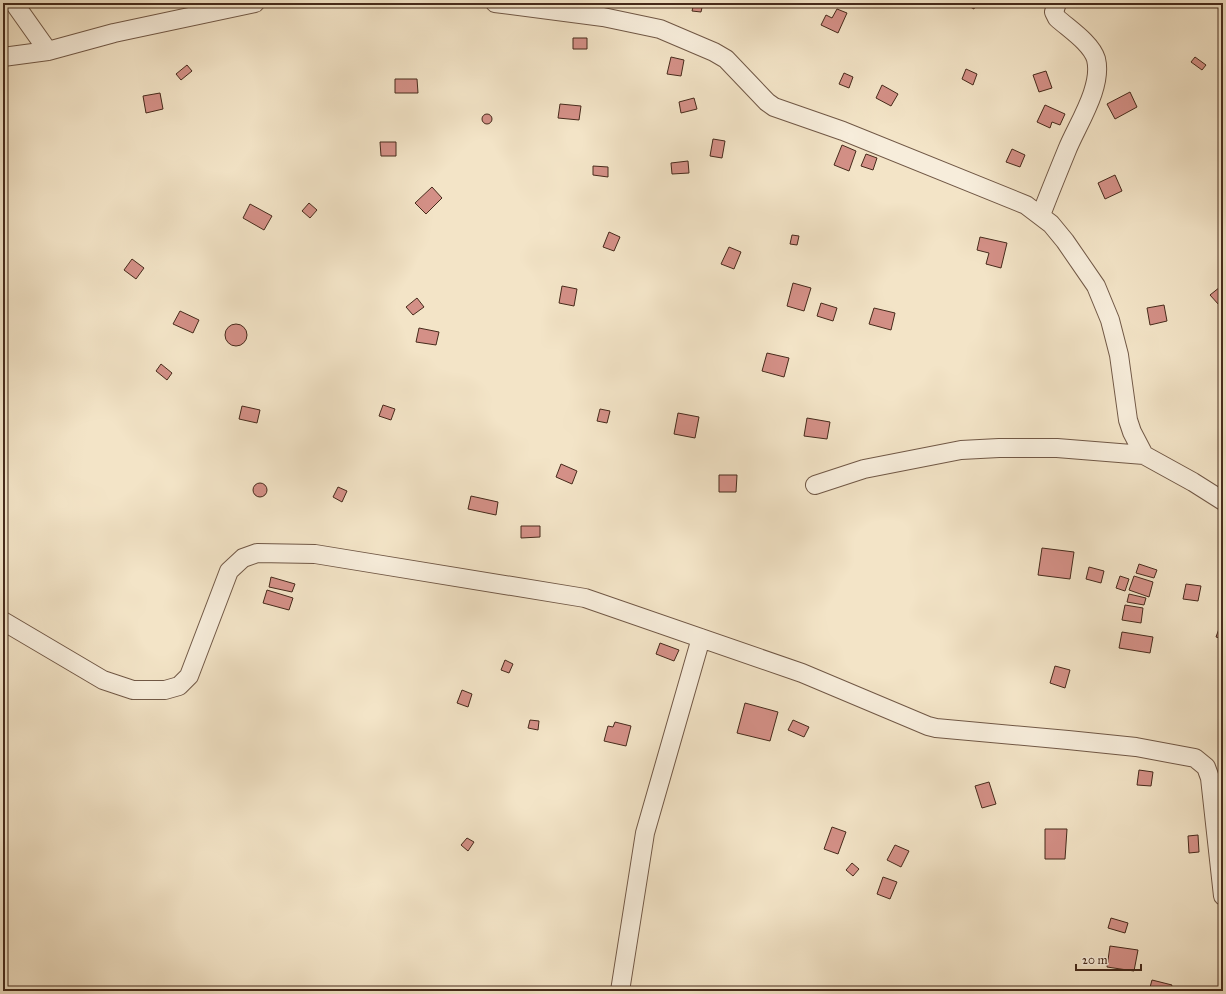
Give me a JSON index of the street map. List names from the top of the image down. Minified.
{"scale_bar":"20 m"}
